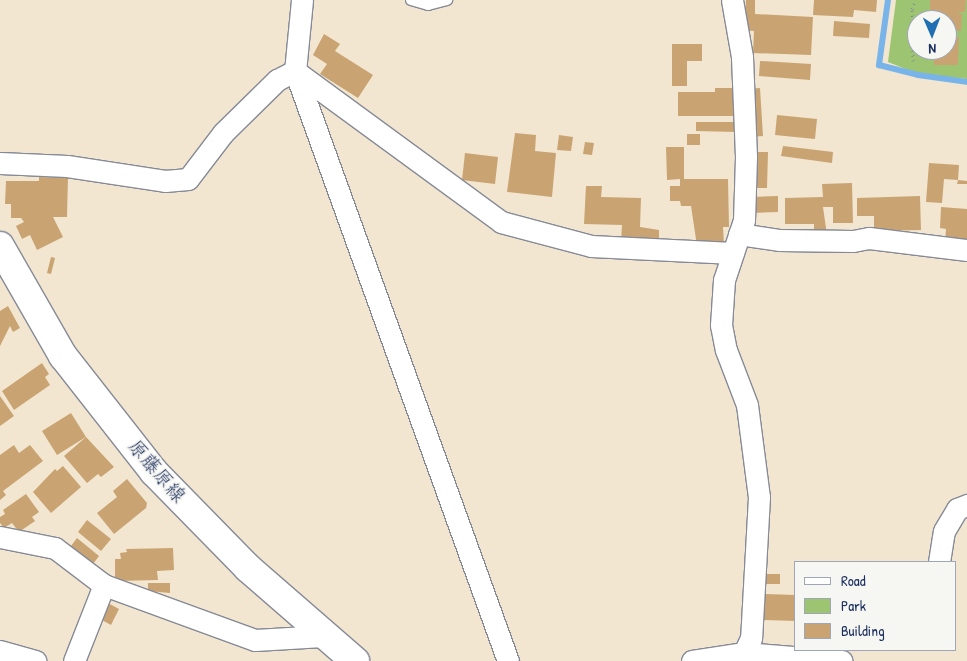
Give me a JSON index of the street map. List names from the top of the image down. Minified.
{"streets":{"main road":["原藤原線"]},"legend":["Road","Park","Building"],"north":"bottom"}
